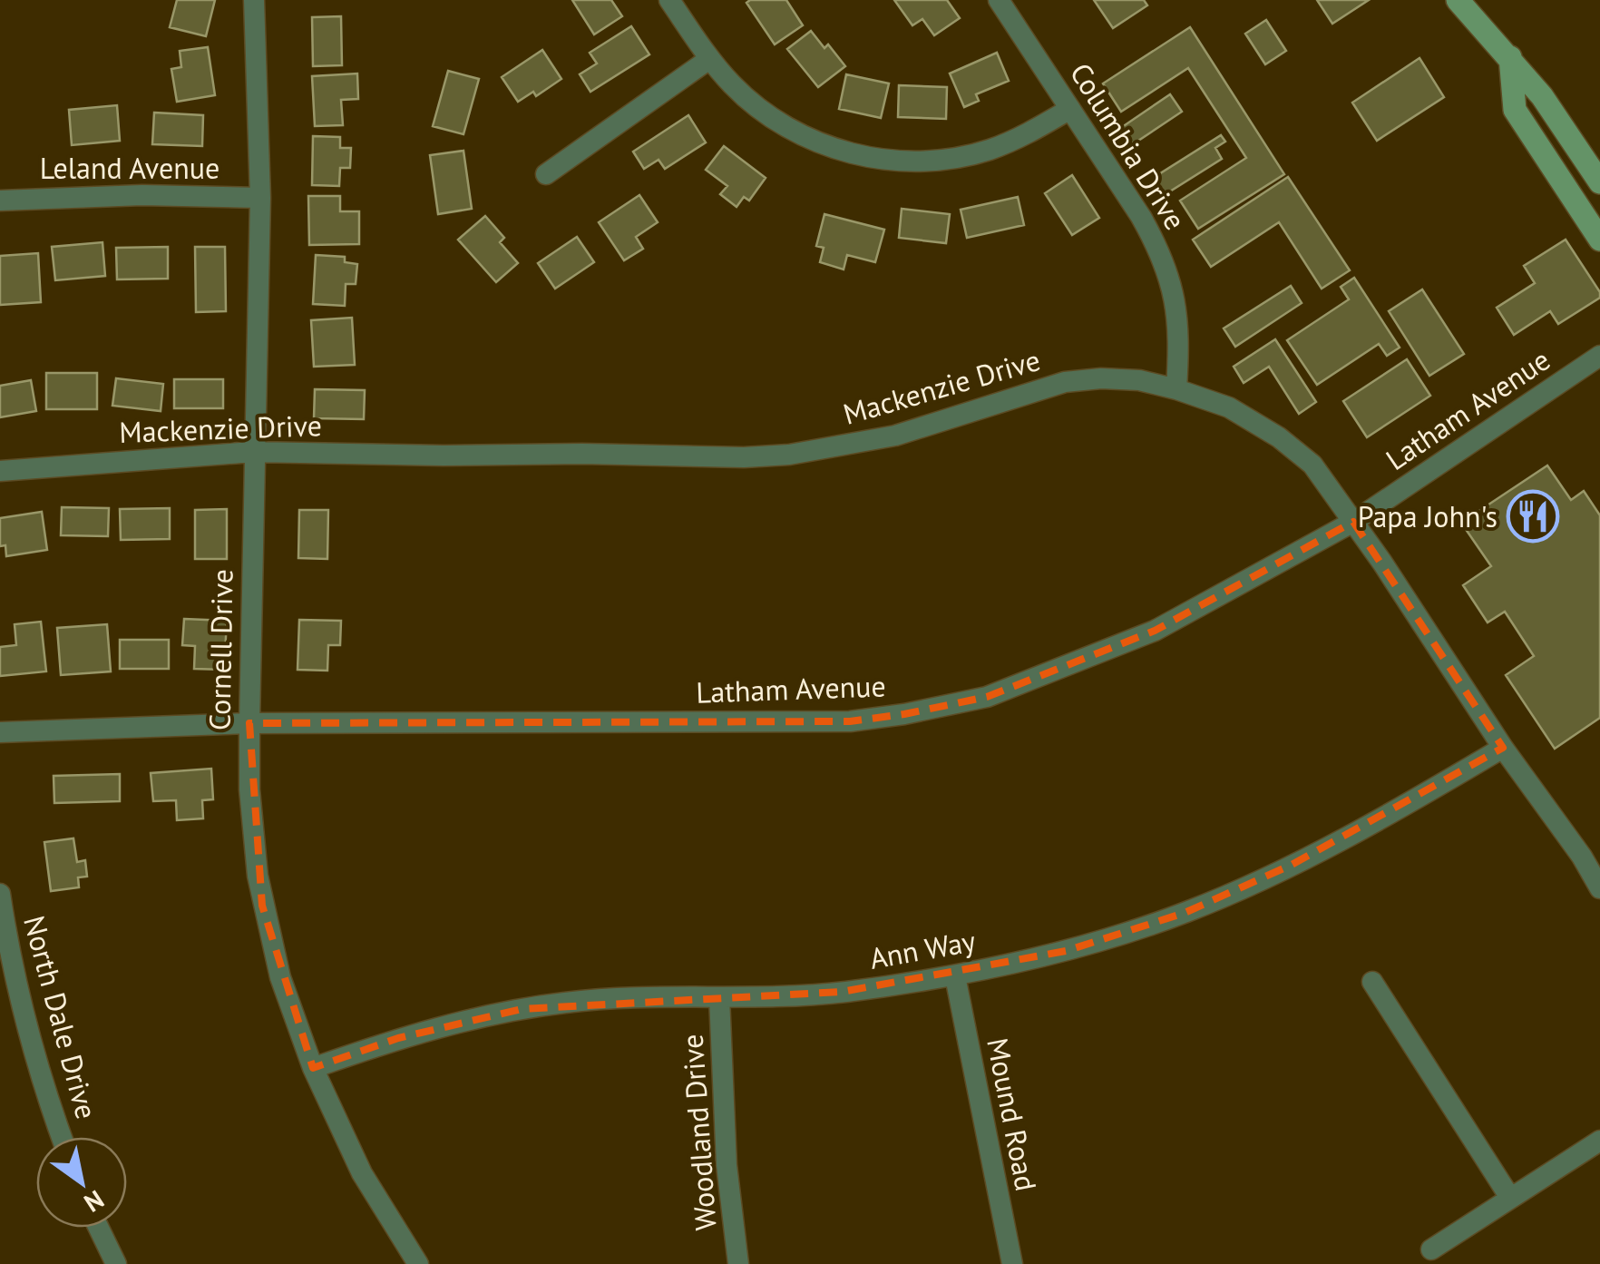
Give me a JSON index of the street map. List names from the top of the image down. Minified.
{"streets":{"street":["Columbia Drive","Leland Avenue","Mackenzie Drive","Latham Avenue","Cornell Drive","Ann Way","North Dale Drive","Mound Road","Woodland Drive"]},"crossings":[["Columbia Drive","Mackenzie Drive"],["Leland Avenue","Cornell Drive"],["Mackenzie Drive","Latham Avenue"],["Mackenzie Drive","Cornell Drive"],["Mackenzie Drive","Ann Way"],["Latham Avenue","Cornell Drive"],["Cornell Drive","Ann Way"],["Ann Way","Mound Road"],["Ann Way","Woodland Drive"]],"places":{"restaurant":["Papa John's"]},"north":"bottom right"}
